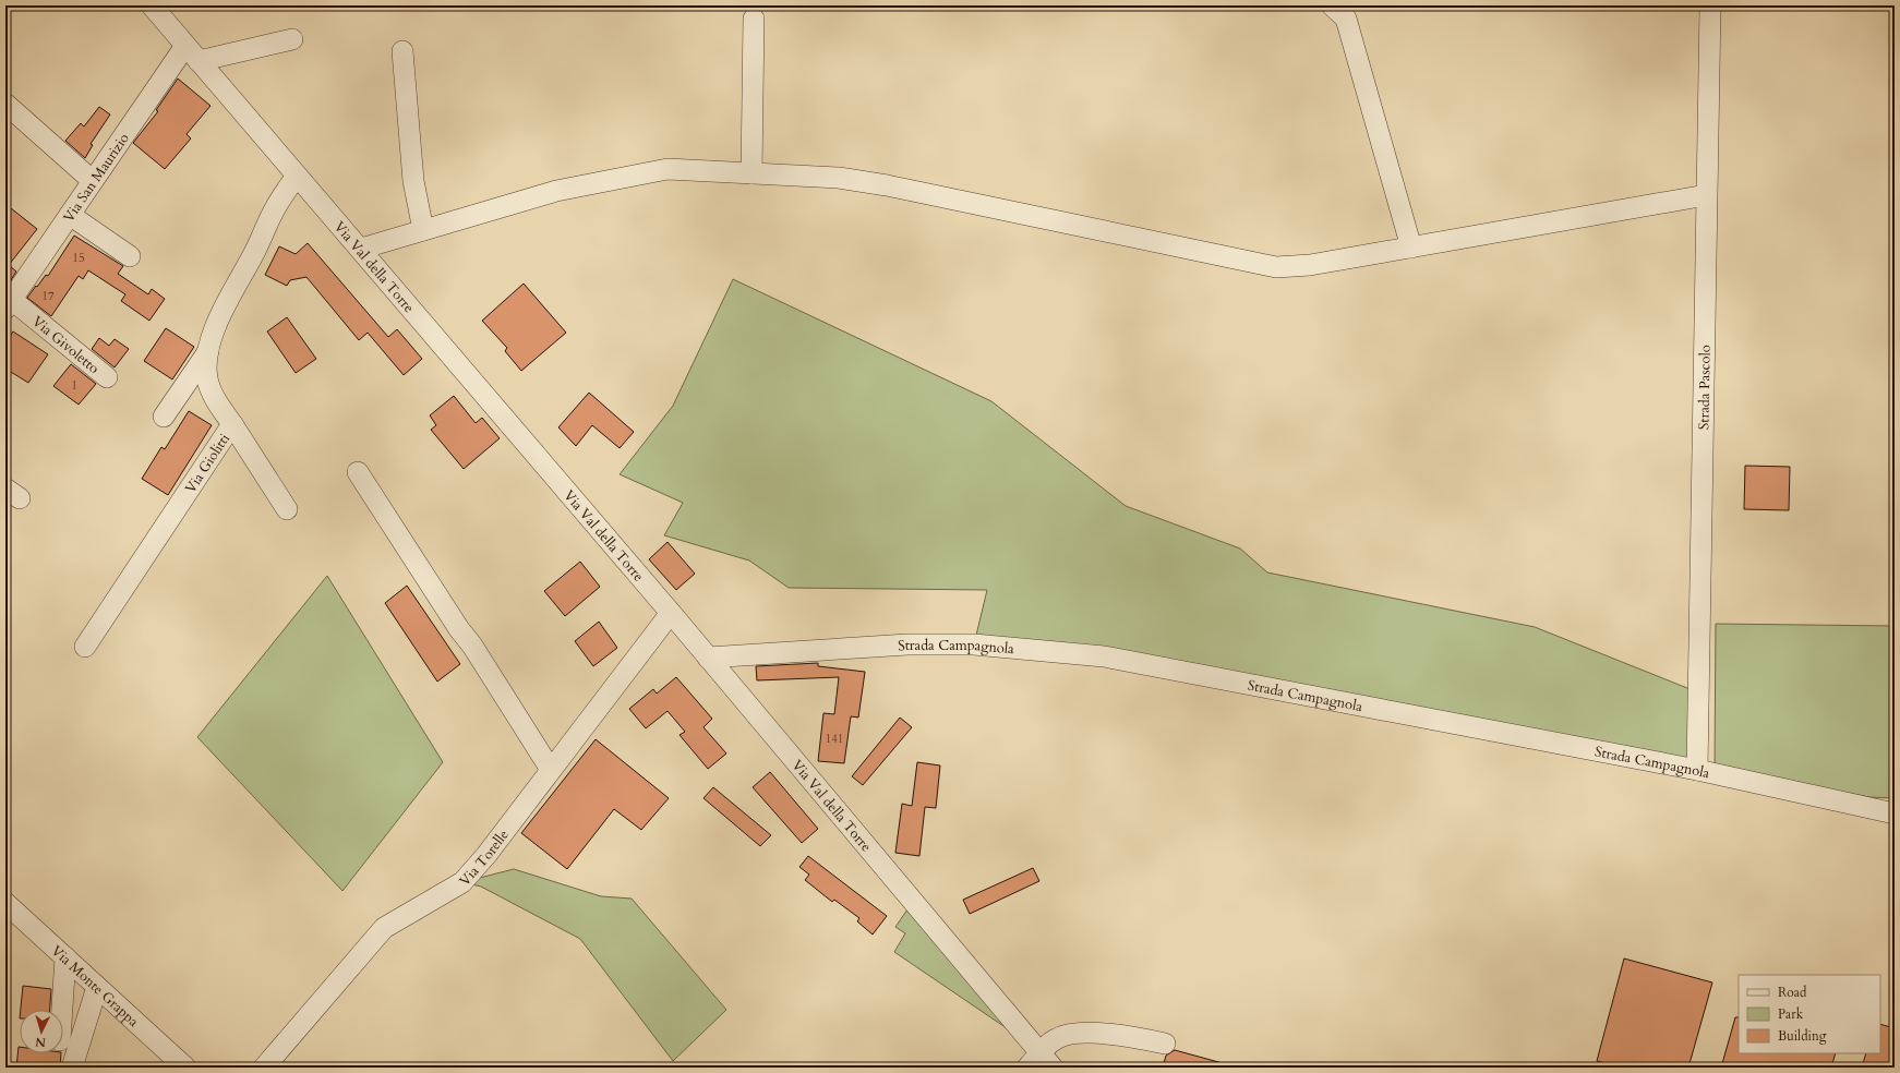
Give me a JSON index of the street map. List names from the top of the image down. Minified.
{"streets":{"street":["Via San Maurizio","Via Val della Torre","Via Givoletto","Strada Pascolo","Via Giolitti","Strada Campagnola","Via Torelle","Via Monte Grappa"]},"crossings":[["Via San Maurizio","Via Val della Torre"],["Via San Maurizio","Via Givoletto"],["Via Val della Torre","Via Giolitti"],["Via Val della Torre","Strada Campagnola"],["Via Val della Torre","Via Torelle"],["Strada Pascolo","Strada Campagnola"]],"house_numbers":["15","17","1","141"],"legend":["Road","Park","Building"],"north":"bottom"}
